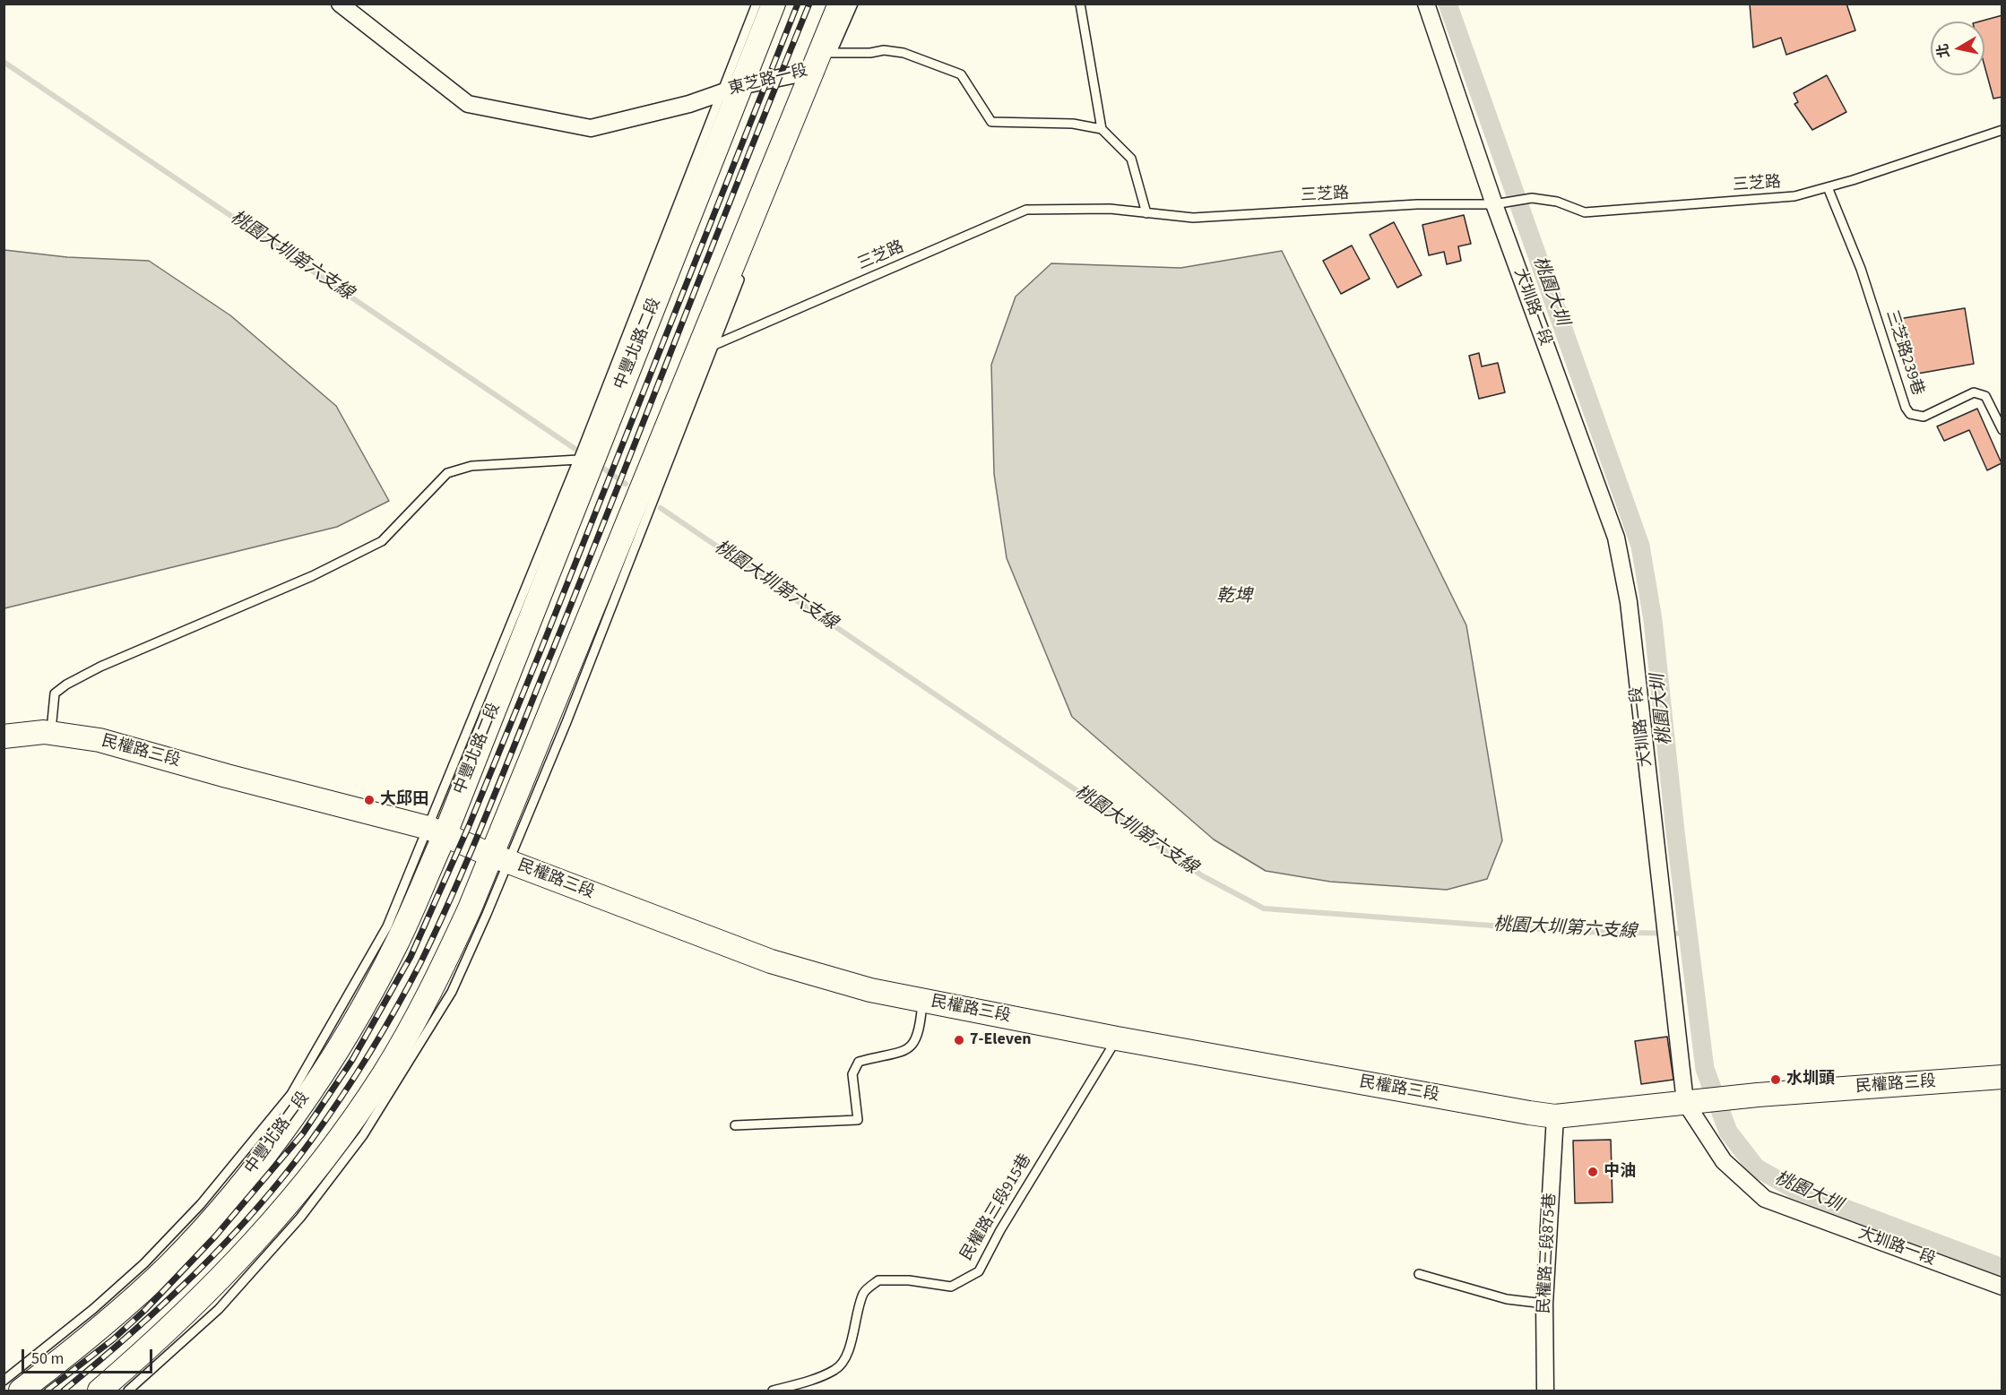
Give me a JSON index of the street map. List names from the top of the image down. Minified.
{"streets":{"main road":["中豐北路二段","民權路三段"],"street":["東芝路一段","大圳路一段","民權路三段875巷"],"lane":["三芝路","三芝路239巷","民權路三段915巷"]},"crossings":[["東芝路一段","中豐北路二段"],["三芝路","大圳路一段"],["三芝路","三芝路239巷"],["大圳路一段","民權路三段"],["中豐北路二段","民權路三段"],["民權路三段","民權路三段915巷"],["民權路三段","民權路三段875巷"]],"water":["桃園大圳第六支線","桃園大圳","乾埤"],"places":["大邱田","7-Eleven","水圳頭","中油"],"scale_bar":"50 m","north":"left"}
